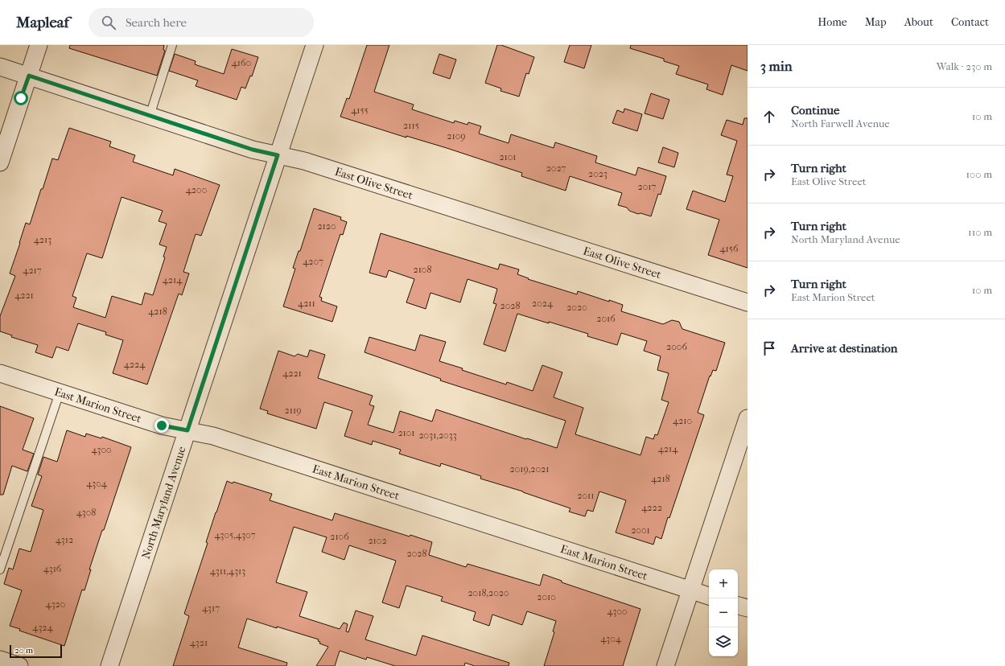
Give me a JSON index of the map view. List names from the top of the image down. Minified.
{"streets":{"street":["East Olive Street","East Marion Street","North Maryland Avenue"]},"crossings":[["East Olive Street","North Maryland Avenue"],["East Marion Street","North Maryland Avenue"]],"house_numbers":["4160","4155","2115","2109","2101","2027","2023","2017","4200","2120","4213","4156","4207","2108","4217","4214","4221","4211","2024","2028","2020","4218","2016","2006","4224","4221","2119","4210","2101","2031,2033","4214","4300","2019,2021","4218","4304","2011","4222","4308","2001","4305,4307","2106","4312","2102","2028","4316","4311,4313","2018,2020","2010","4320","4317","4300","4324","4304","4321"],"scale_bar":"20 m","page":{"header":"Mapleaf","search":"Search here","nav":["Home","Map","About","Contact"],"heading":["3 min","Walk · 230 m"],"list":[["Continue","North Farwell Avenue","10 m"],["Turn right","East Olive Street","100 m"],["Turn right","North Maryland Avenue","110 m"],["Turn right","East Marion Street","10 m"],"Arrive at destination"],"map_buttons":["+","−"],"scale":"20 m"}}
